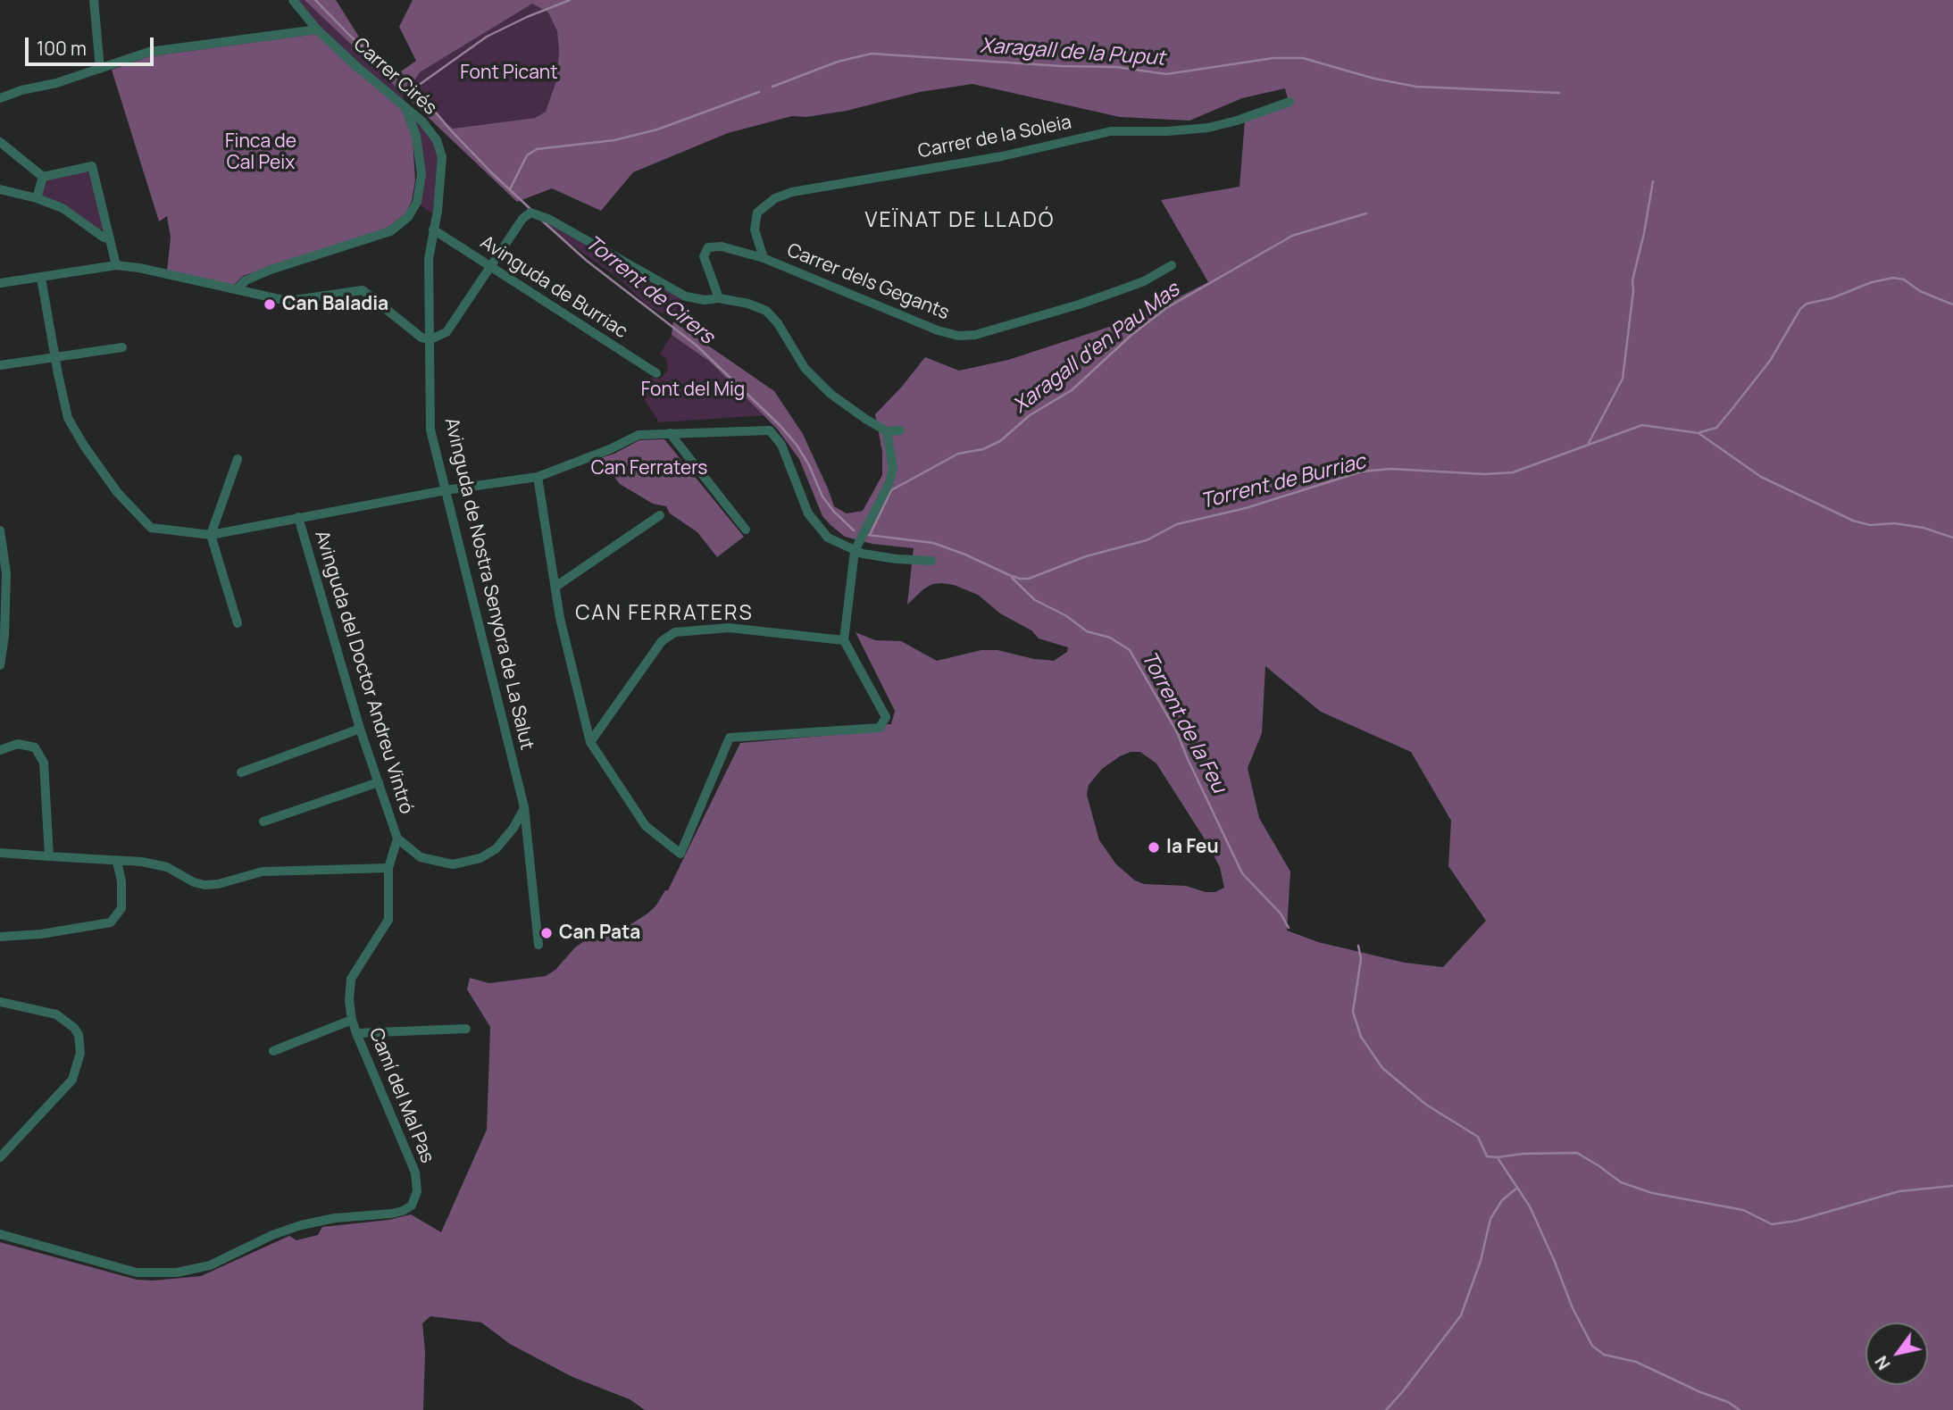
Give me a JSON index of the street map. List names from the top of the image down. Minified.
{"streets":{"street":["Carrer Cirés","Carrer de la Soleia","Carrer dels Gegants","Avinguda de Burriac","Avinguda de Nostra Senyora de La Salut","Avinguda del Doctor Andreu Vintró","Camí del Mal Pas"]},"crossings":[["Carrer Cirés","Avinguda de Burriac"],["Carrer Cirés","Avinguda de Nostra Senyora de La Salut"],["Carrer de la Soleia","Carrer dels Gegants"],["Avinguda de Burriac","Avinguda de Nostra Senyora de La Salut"],["Avinguda del Doctor Andreu Vintró","Camí del Mal Pas"]],"districts":["VEÏNAT DE LLADÓ","CAN FERRATERS"],"water":["Xaragall de la Puput","Torrent de Cirers","Xaragall d'en Pau Mas","Torrent de Burriac","Torrent de la Feu"],"parks":["Font Picant","Finca de Cal Peix","Font del Mig","Can Ferraters"],"places":["Can Baladia","la Feu","Can Pata"],"scale_bar":"100 m","north":"bottom left"}
